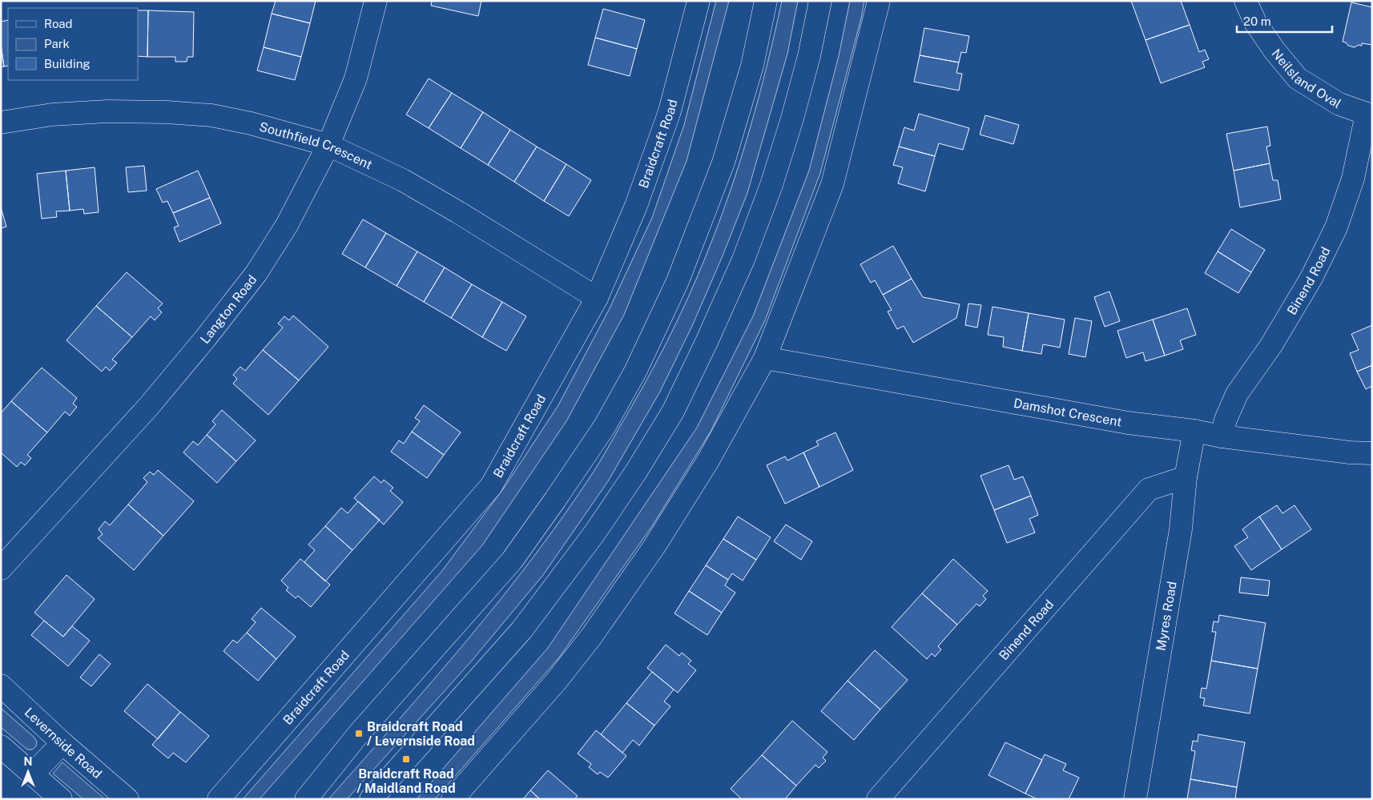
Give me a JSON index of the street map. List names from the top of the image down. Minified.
{"streets":{"street":["Neilsland Oval","Braidcraft Road","Southfield Crescent","Binend Road","Langton Road","Damshot Crescent","Myres Road","Levernside Road"]},"crossings":[["Neilsland Oval","Binend Road"],["Braidcraft Road","Southfield Crescent"],["Southfield Crescent","Langton Road"],["Binend Road","Damshot Crescent"],["Binend Road","Myres Road"],["Damshot Crescent","Myres Road"]],"places":{"transit":["Braidcraft Road / Levernside Road","Braidcraft Road / Maidland Road"]},"legend":["Road","Park","Building"],"scale_bar":"20 m","north":"top"}
